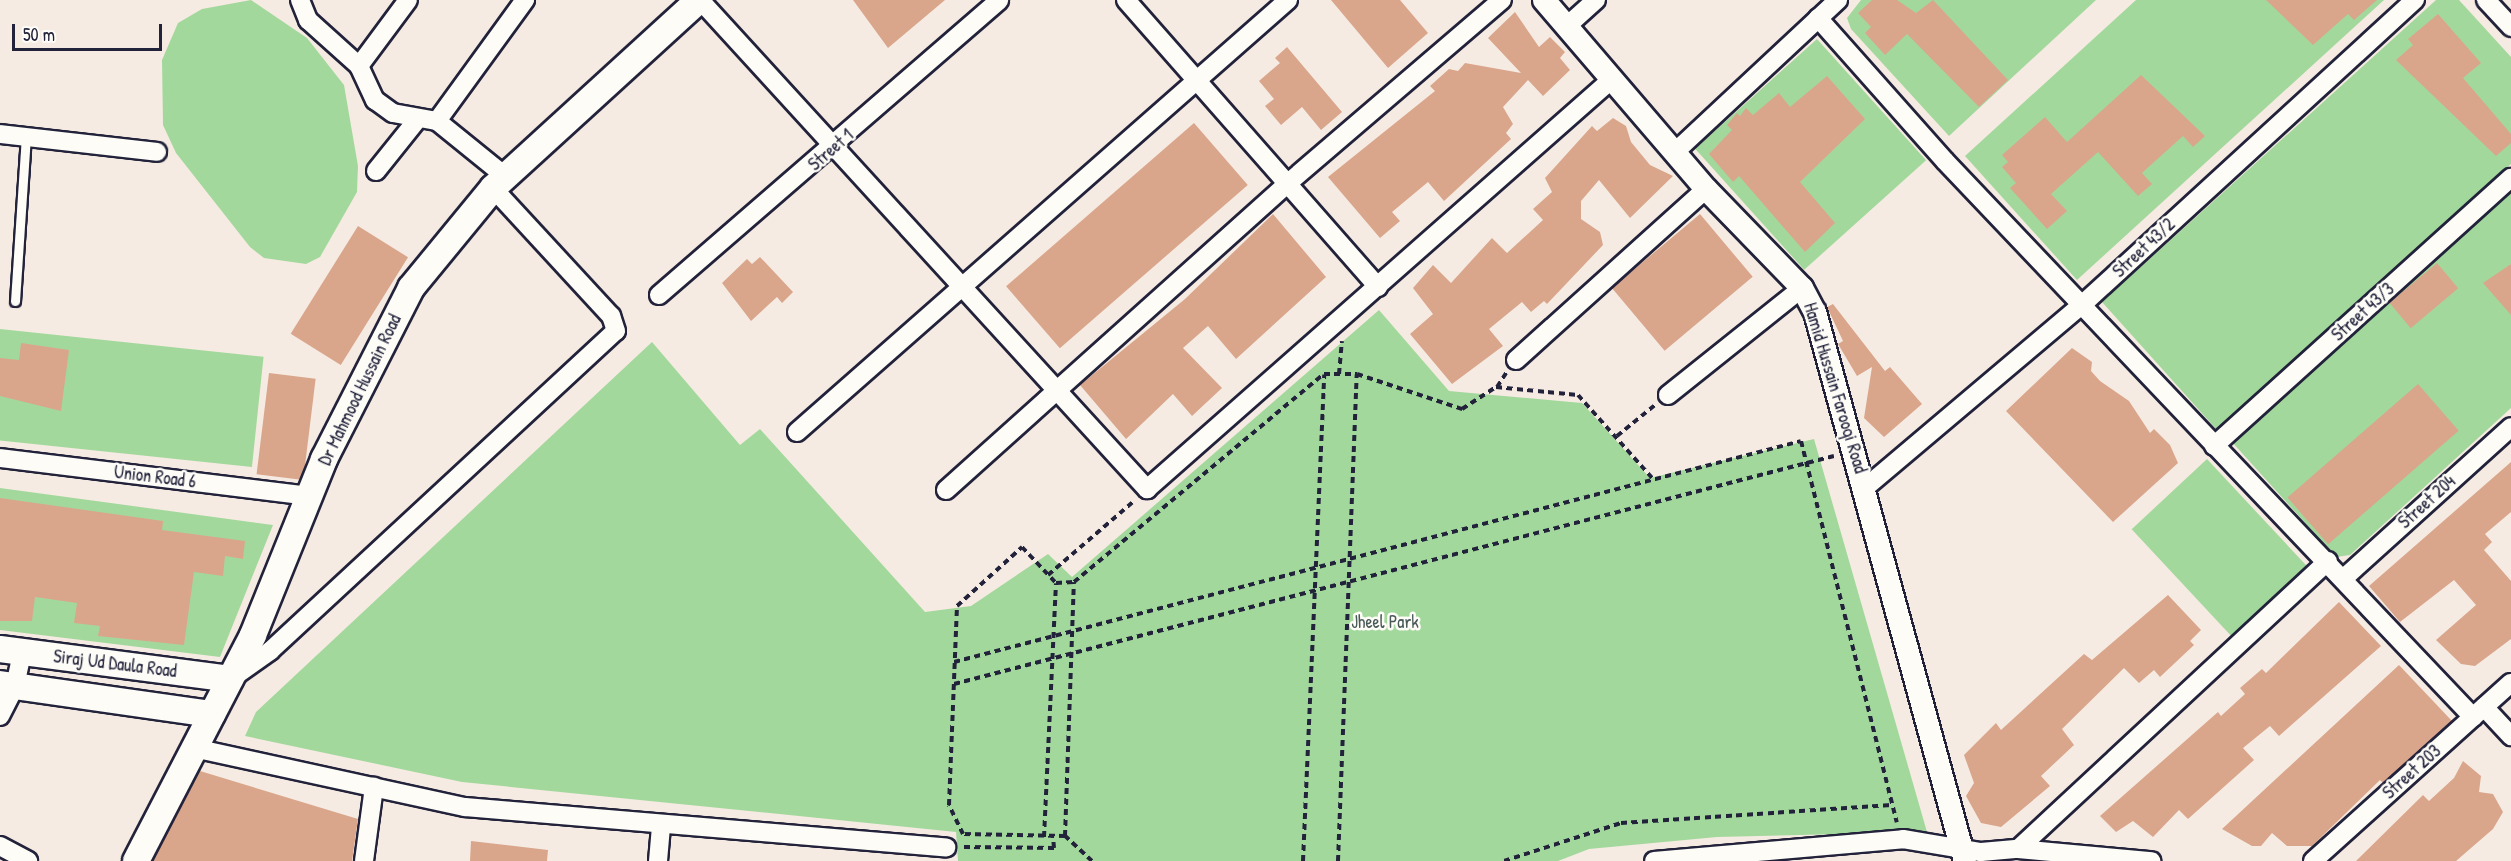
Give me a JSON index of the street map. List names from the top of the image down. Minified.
{"streets":{"main road":["Dr Mahmood Hussain Road","Siraj Ud Daula Road"],"street":["Street 1","Street 43/2","Street 43/3","Hamid Hussain Farooqi Road","Union Road 6","Street 204","Street 203"]},"crossings":[["Street 43/2","Hamid Hussain Farooqi Road"],["Dr Mahmood Hussain Road","Union Road 6"],["Dr Mahmood Hussain Road","Siraj Ud Daula Road"]],"parks":["Jheel Park"],"scale_bar":"50 m"}
